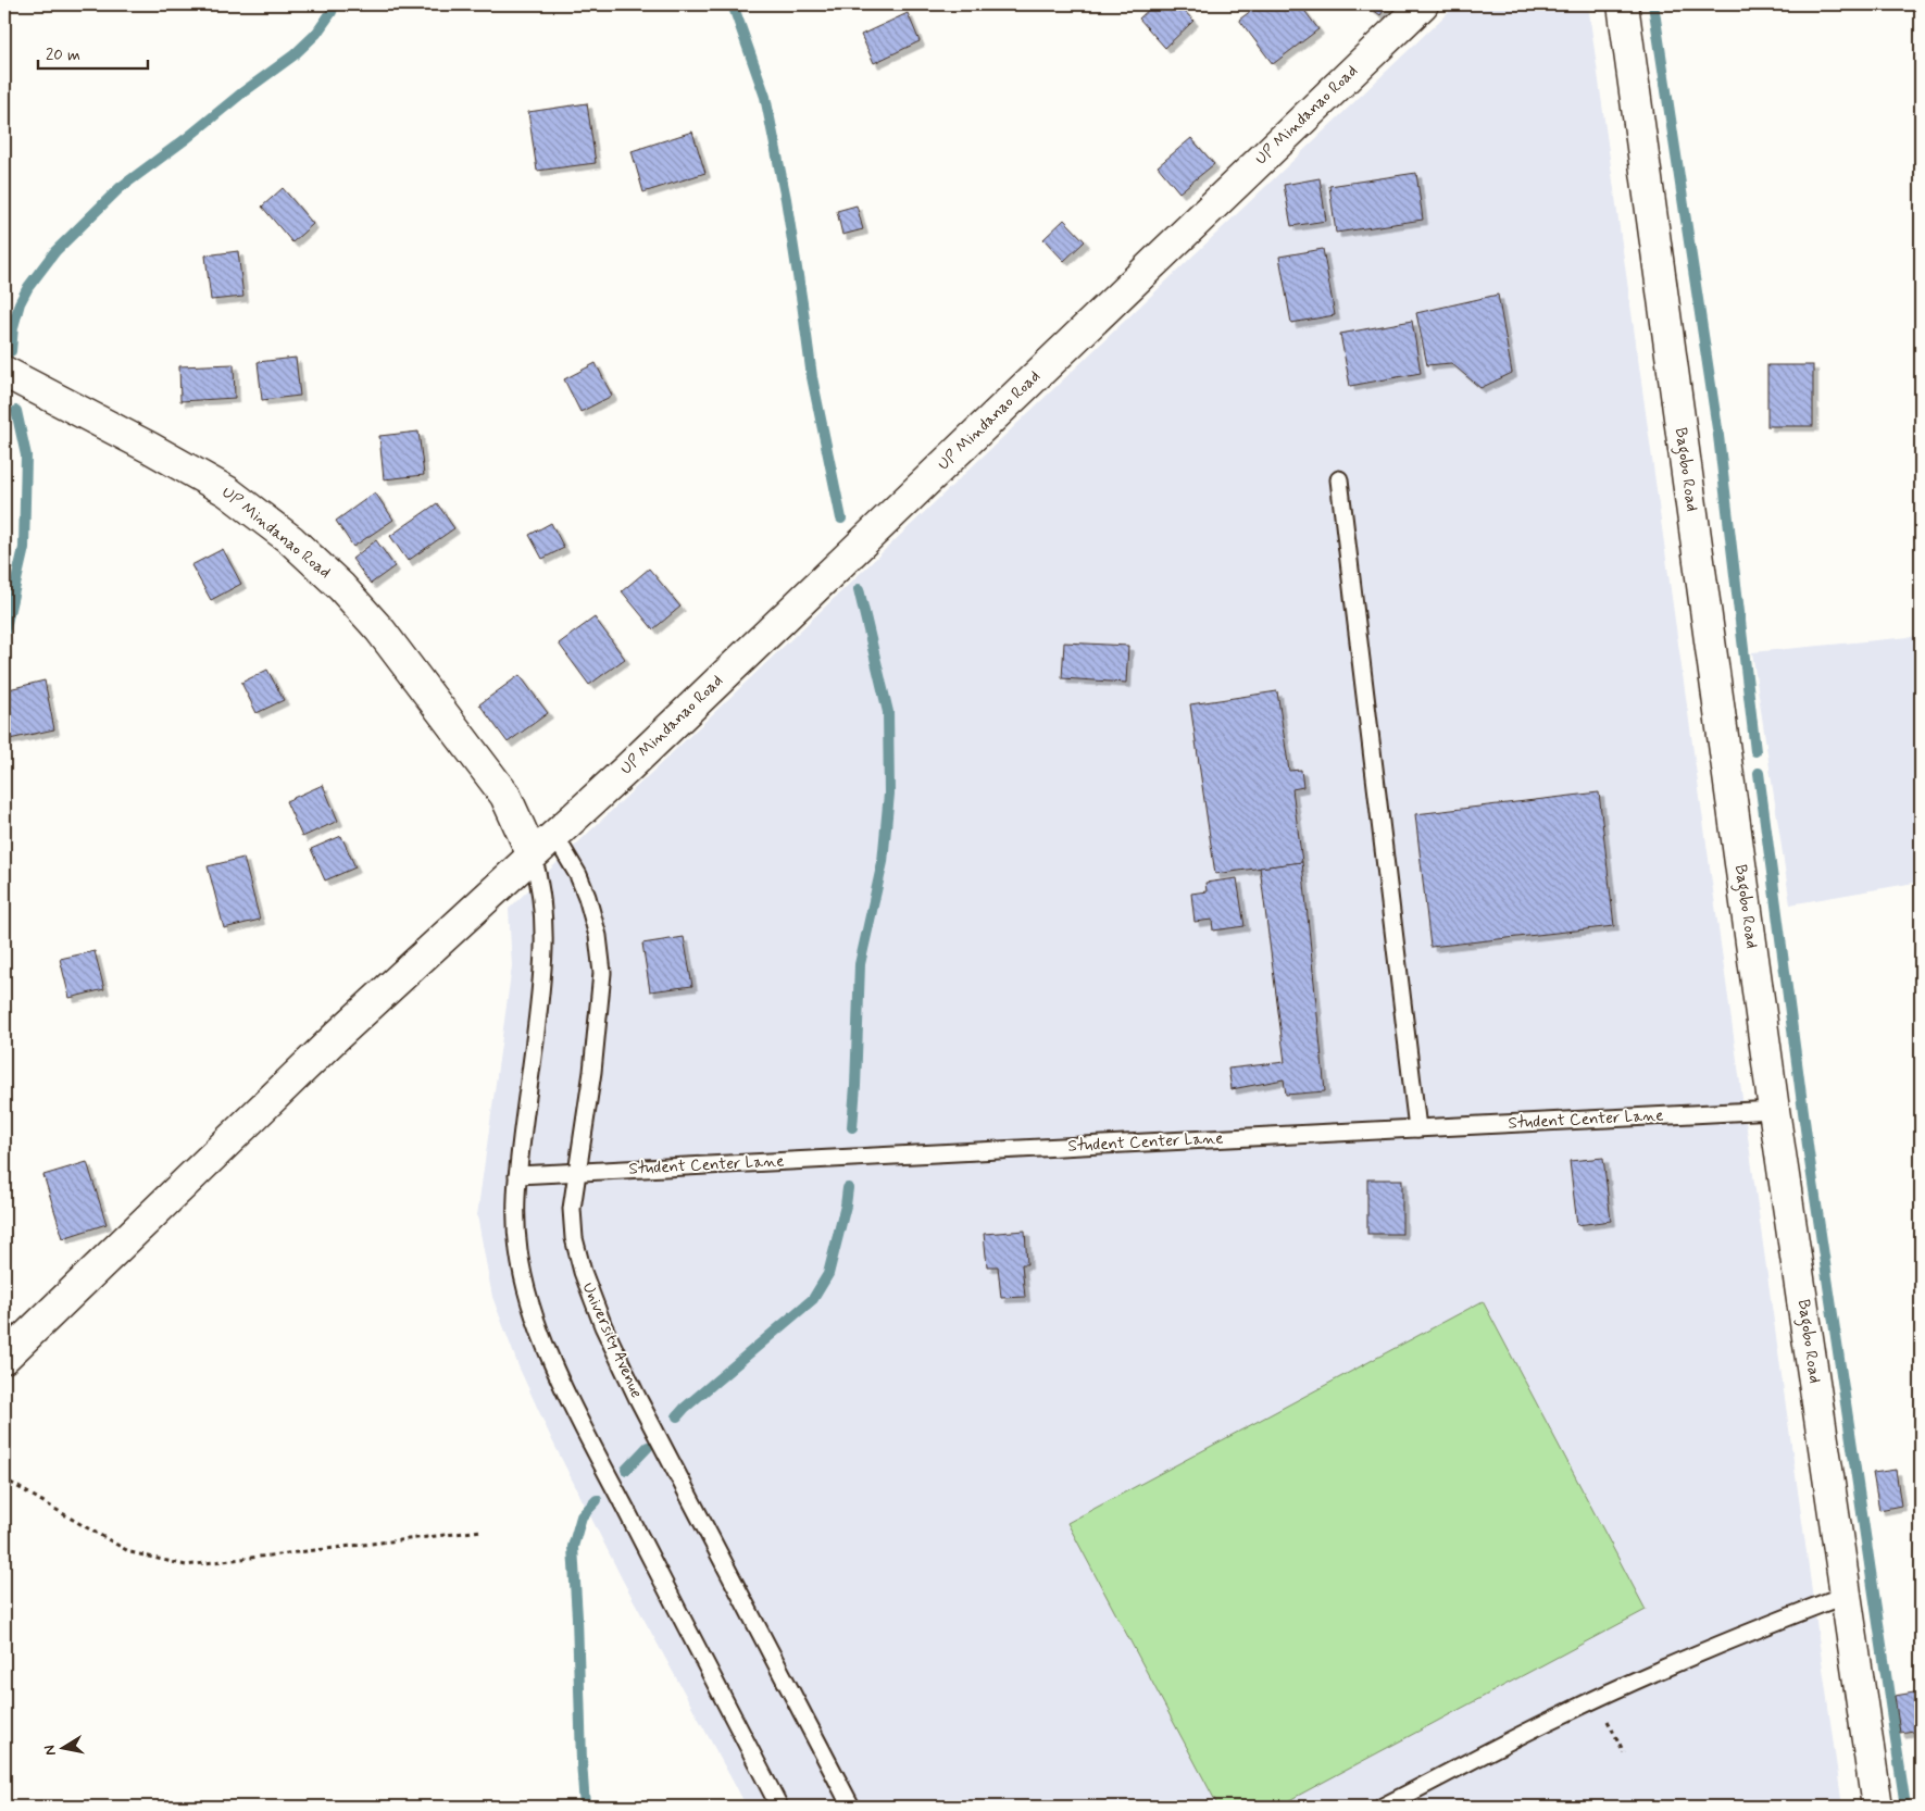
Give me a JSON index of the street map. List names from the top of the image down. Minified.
{"streets":{"street":["UP Mindanao Road","Bagobo Road"],"lane":["Student Center Lane","University Avenue"]},"crossings":[["UP Mindanao Road","University Avenue"],["Bagobo Road","Student Center Lane"],["Student Center Lane","University Avenue"]],"scale_bar":"20 m","north":"left"}
